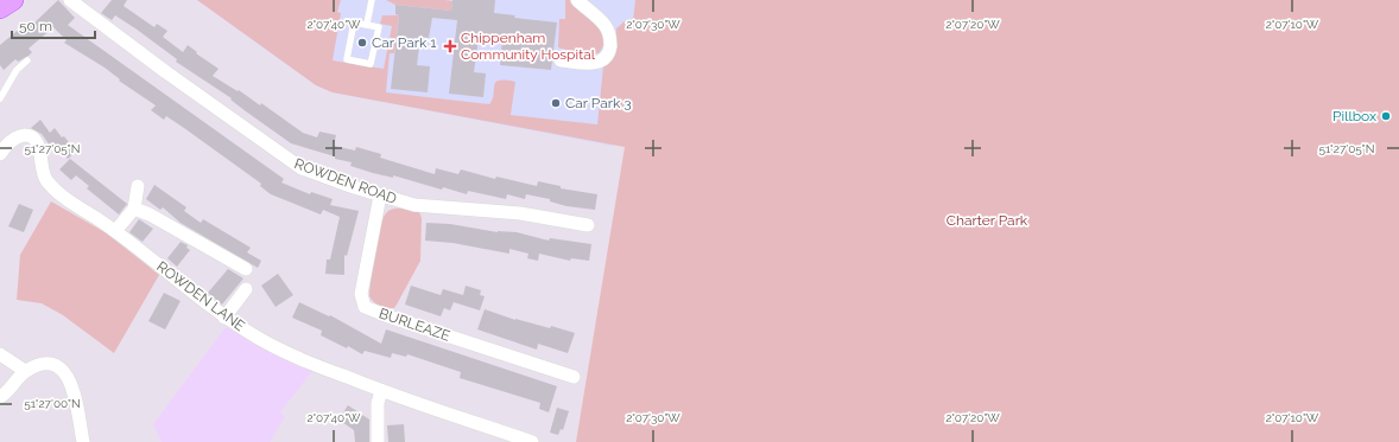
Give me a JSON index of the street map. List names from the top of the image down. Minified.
{"streets":{"street":["ROWDEN ROAD","ROWDEN LANE","BURLEAZE"]},"crossings":[["ROWDEN ROAD","BURLEAZE"]],"parks":["Charter Park"],"places":{"other":["Car Park 1","Car Park 3","Pillbox"],"health":["Chippenham Community Hospital"]},"scale_bar":"50 m","coordinates":["2°07'40\"W","2°07'30\"W","2°07'20\"W","2°07'10\"W","51°27'05\"N","51°27'00\"N"]}
